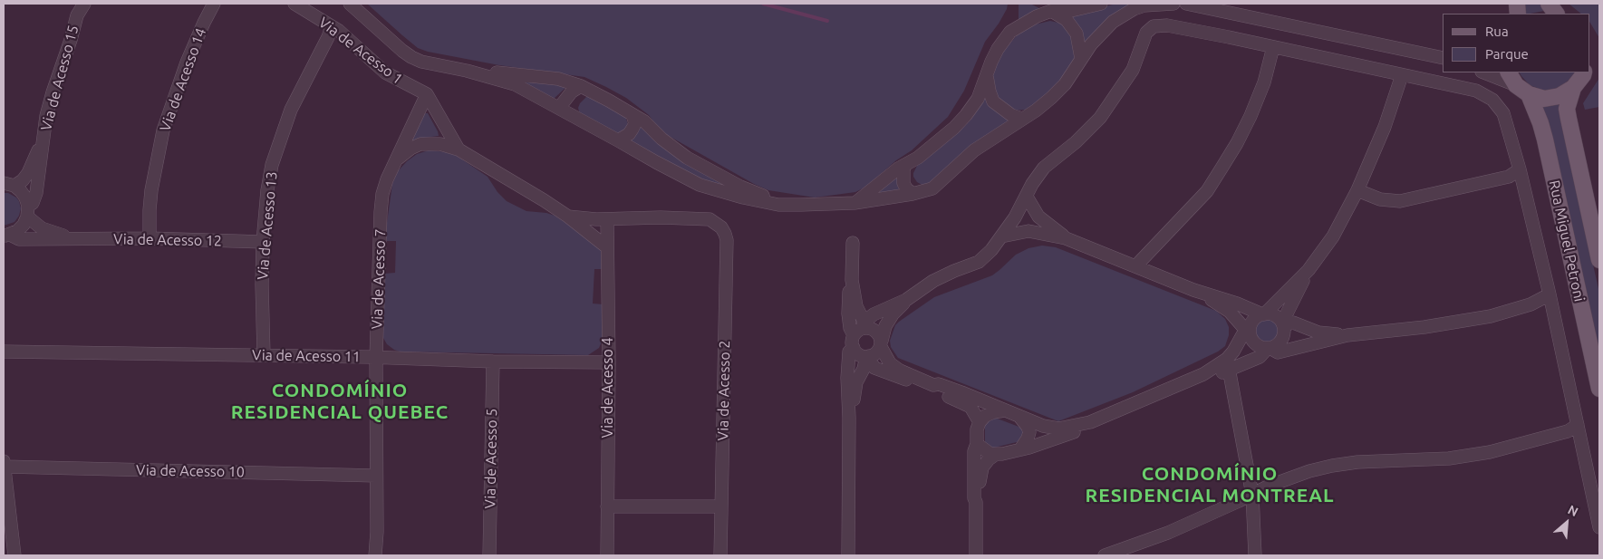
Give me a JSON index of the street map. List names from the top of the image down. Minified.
{"streets":{"main road":["Rua Miguel Petroni"],"street":["Via de Acesso 1","Via de Acesso 15","Via de Acesso 14","Via de Acesso 13","Via de Acesso 12","Via de Acesso 7","Via de Acesso 11","Via de Acesso 4","Via de Acesso 2","Via de Acesso 5","Via de Acesso 10"]},"crossings":[["Via de Acesso 1","Via de Acesso 13"],["Via de Acesso 1","Via de Acesso 7"],["Via de Acesso 15","Via de Acesso 12"],["Via de Acesso 14","Via de Acesso 12"],["Via de Acesso 13","Via de Acesso 12"],["Via de Acesso 13","Via de Acesso 11"],["Via de Acesso 7","Via de Acesso 11"],["Via de Acesso 7","Via de Acesso 10"],["Via de Acesso 11","Via de Acesso 4"],["Via de Acesso 11","Via de Acesso 5"],["Via de Acesso 4","Via de Acesso 2"]],"districts":["CONDOMÍNIO RESIDENCIAL QUEBEC","CONDOMÍNIO RESIDENCIAL MONTREAL"],"legend":["Rua","Parque"],"north":"top right"}
